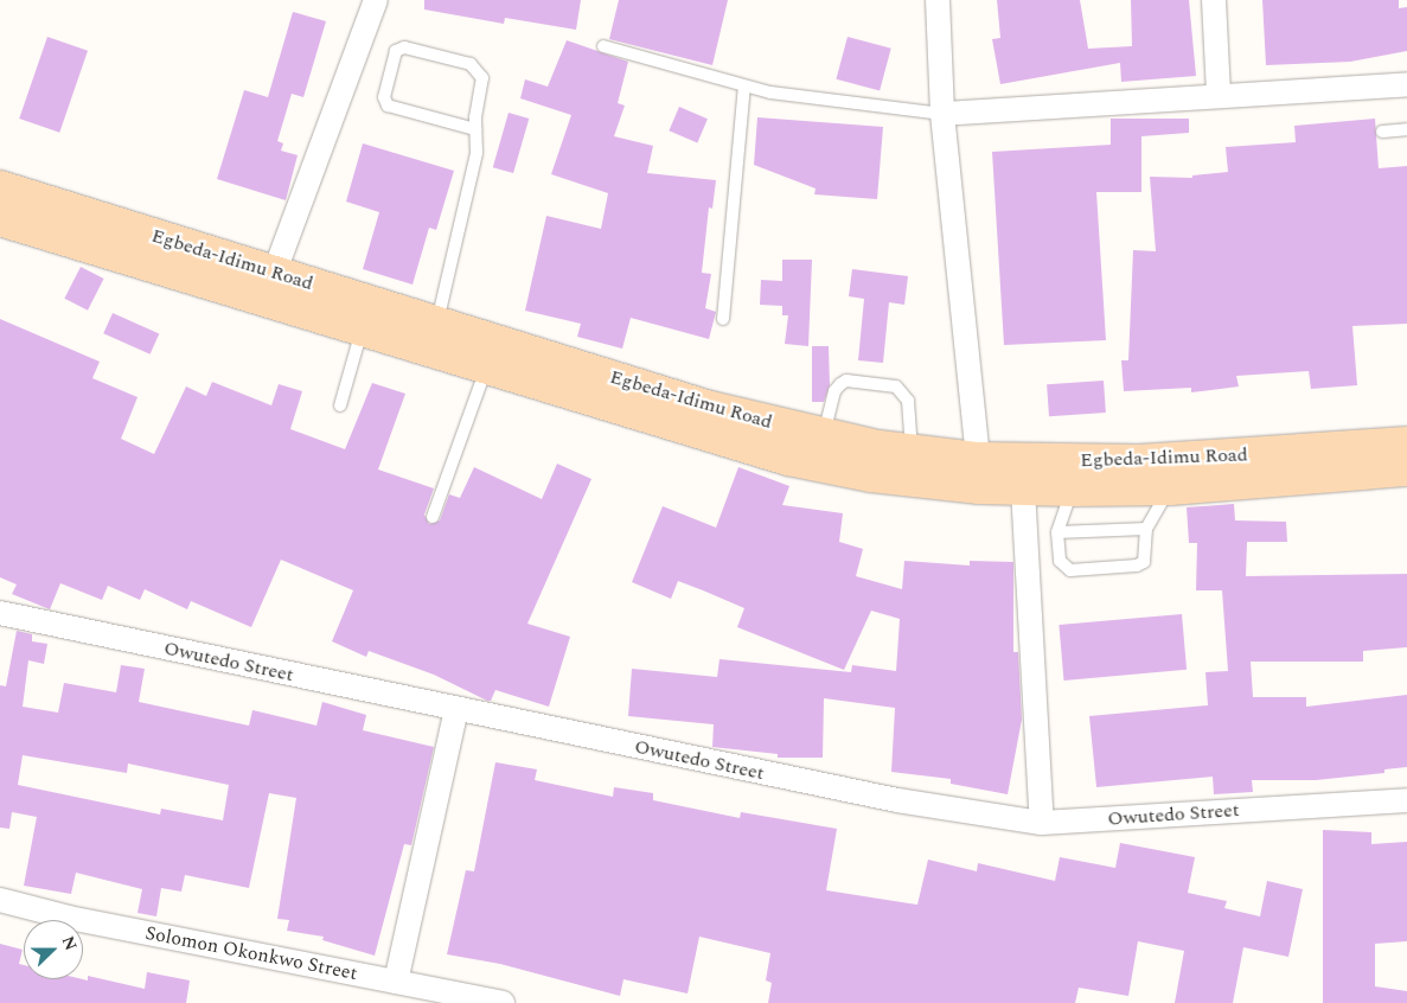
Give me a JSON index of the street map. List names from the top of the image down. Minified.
{"streets":{"main road":["Egbeda-Idimu Road"],"street":["Owutedo Street","Solomon Okonkwo Street"]},"north":"right"}
